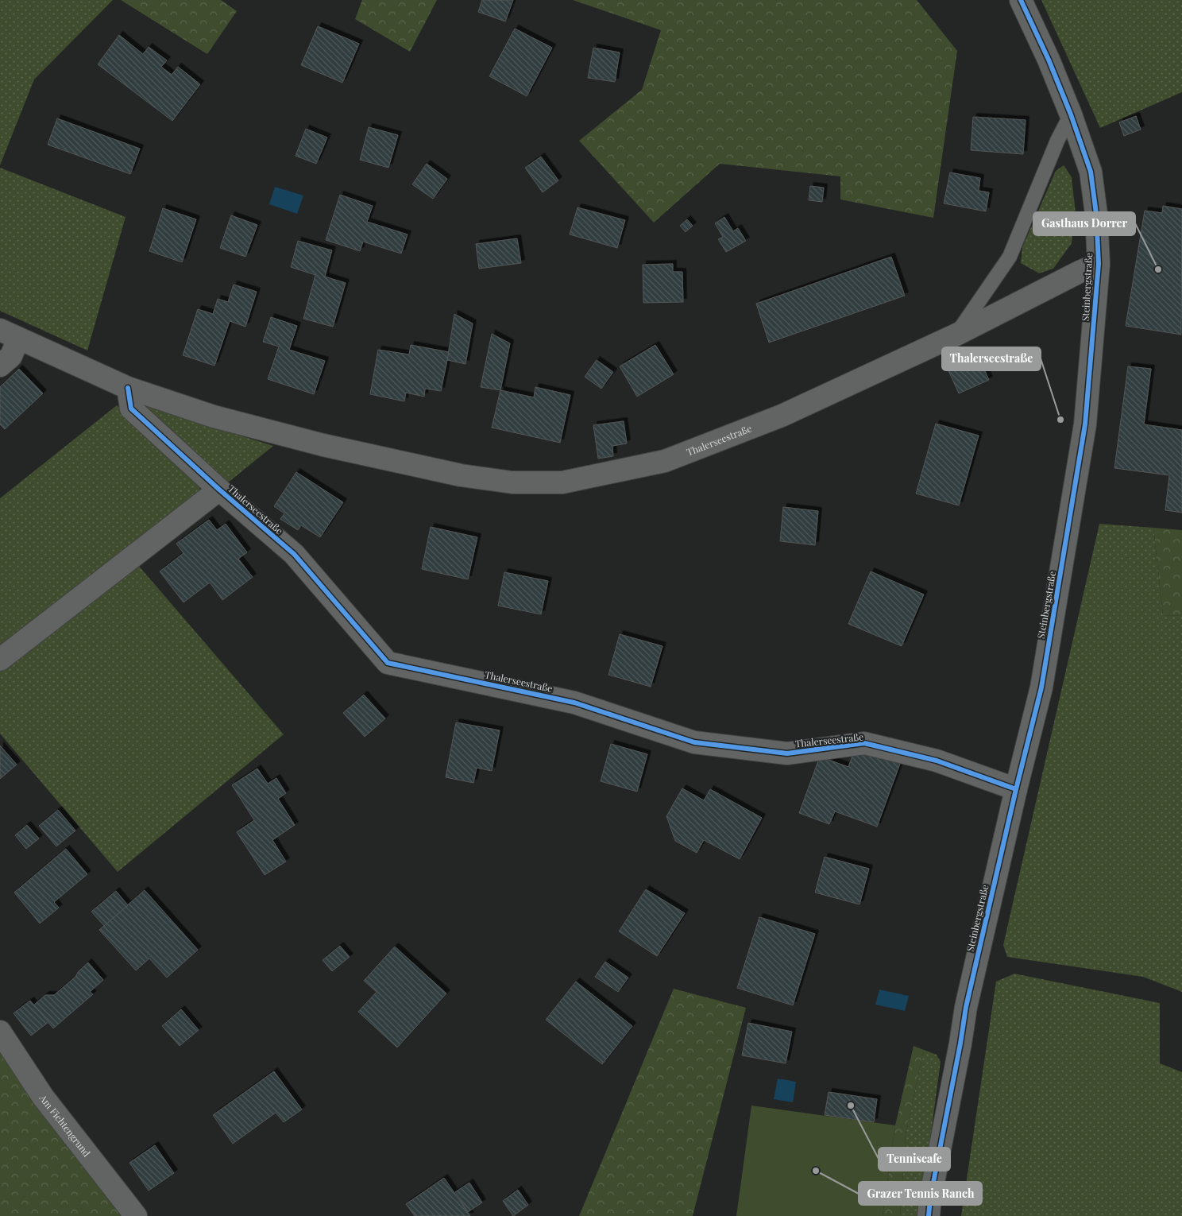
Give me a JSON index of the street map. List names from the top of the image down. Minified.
{"streets":{"main road":["Steinbergstraße","Thalerseestraße","Am Fichtengrund"]},"crossings":[["Steinbergstraße","Thalerseestraße"]],"places":["Gasthaus Dorrer","Thalerseestraße","Tenniscafe","Grazer Tennis Ranch"]}
